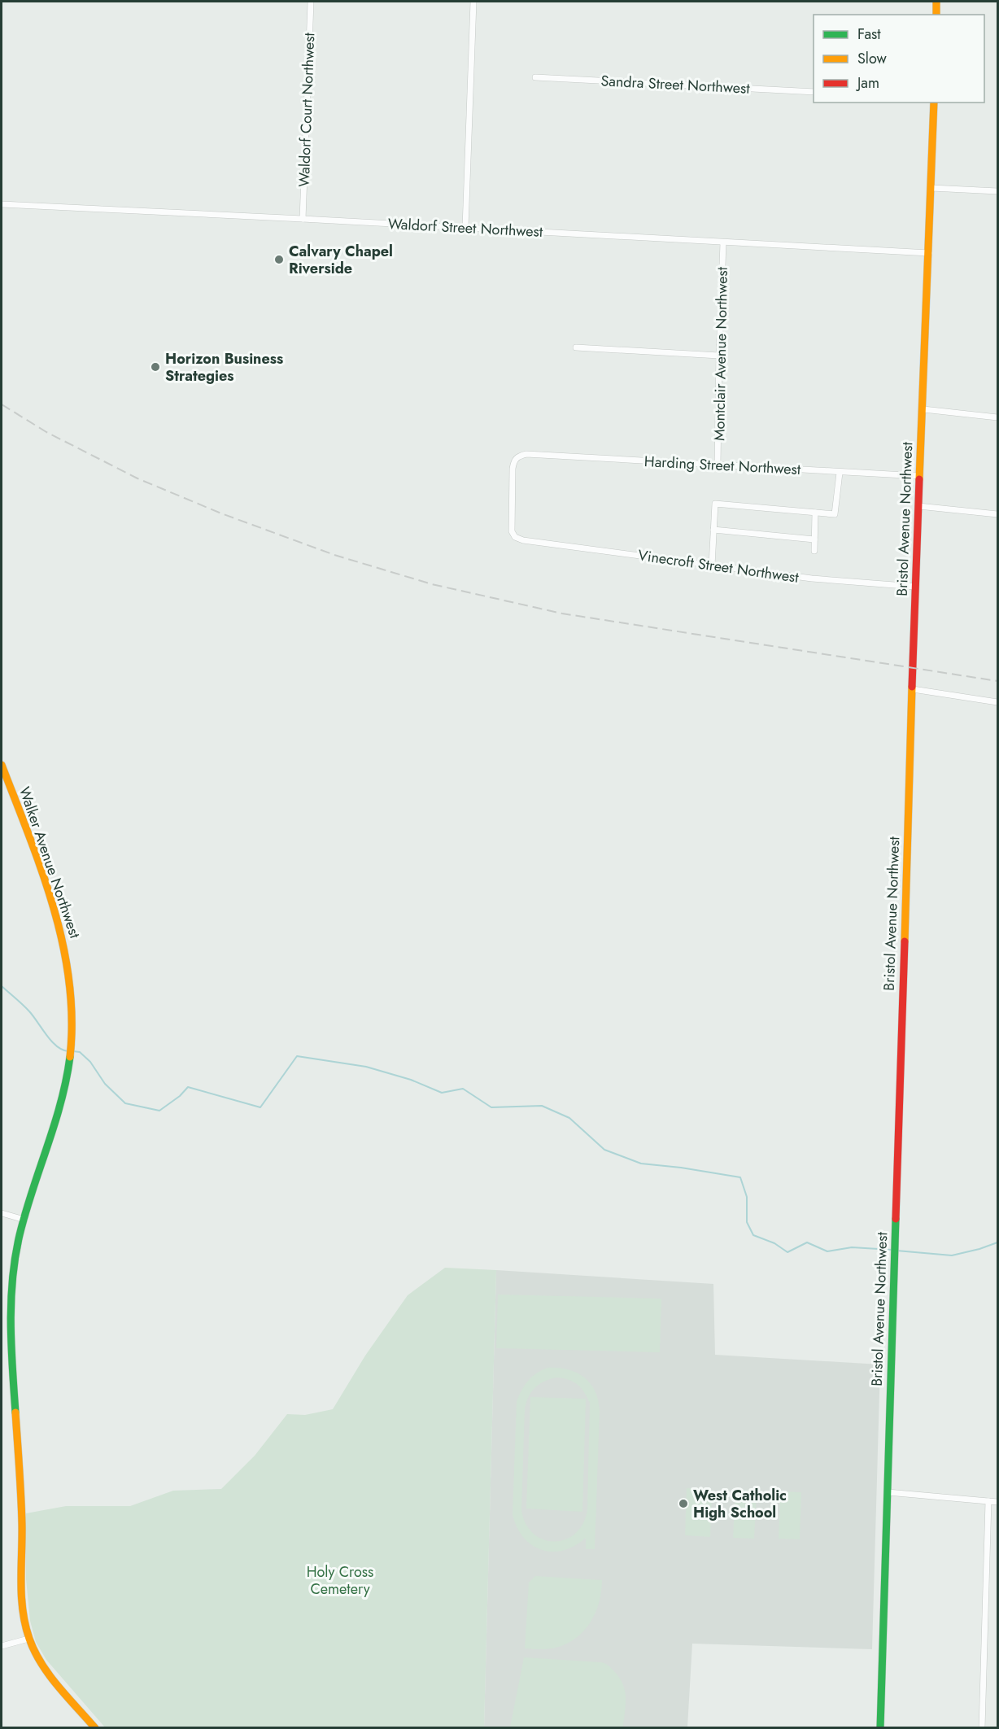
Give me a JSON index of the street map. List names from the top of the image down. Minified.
{"streets":{"street":["Sandra Street Northwest","Waldorf Court Northwest","Waldorf Street Northwest","Montclair Avenue Northwest","Harding Street Northwest","Bristol Avenue Northwest","Vinecroft Street Northwest","Walker Avenue Northwest"]},"crossings":[["Waldorf Court Northwest","Waldorf Street Northwest"],["Waldorf Street Northwest","Montclair Avenue Northwest"],["Waldorf Street Northwest","Bristol Avenue Northwest"],["Montclair Avenue Northwest","Harding Street Northwest"],["Harding Street Northwest","Bristol Avenue Northwest"],["Harding Street Northwest","Vinecroft Street Northwest"],["Bristol Avenue Northwest","Vinecroft Street Northwest"]],"parks":["Holy Cross Cemetery"],"places":["Calvary Chapel Riverside","Horizon Business Strategies","West Catholic High School"],"legend":["Fast","Slow","Jam"]}
